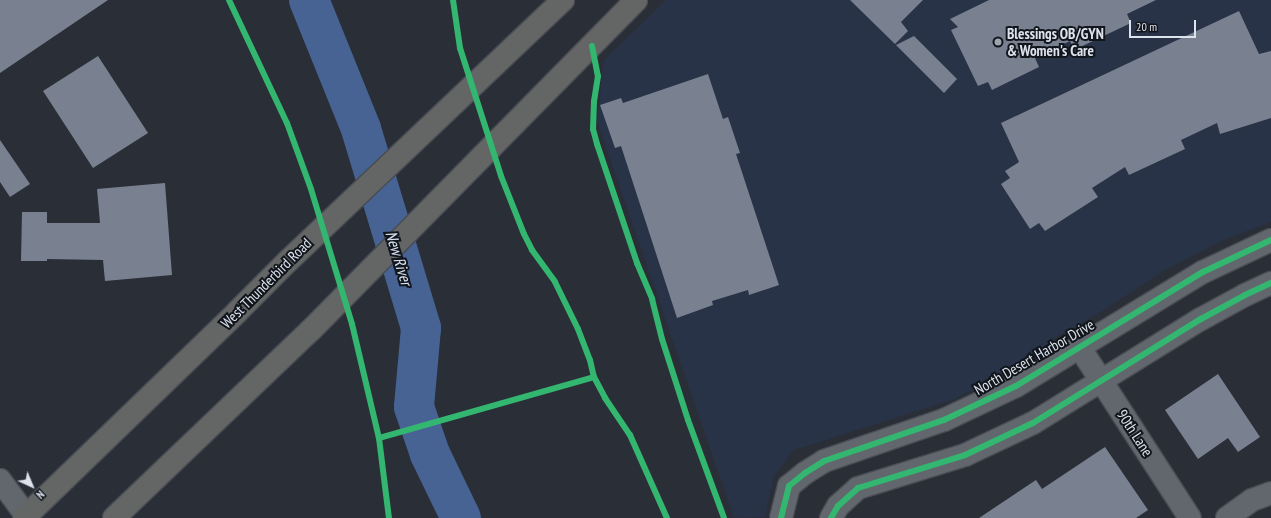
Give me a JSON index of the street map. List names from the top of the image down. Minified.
{"streets":{"main road":["West Thunderbird Road"],"street":["North Desert Harbor Drive","90th Lane"]},"crossings":[["North Desert Harbor Drive","90th Lane"]],"water":["New River"],"places":["Blessings OB/GYN & Women's Care"],"scale_bar":"20 m","north":"bottom right"}
